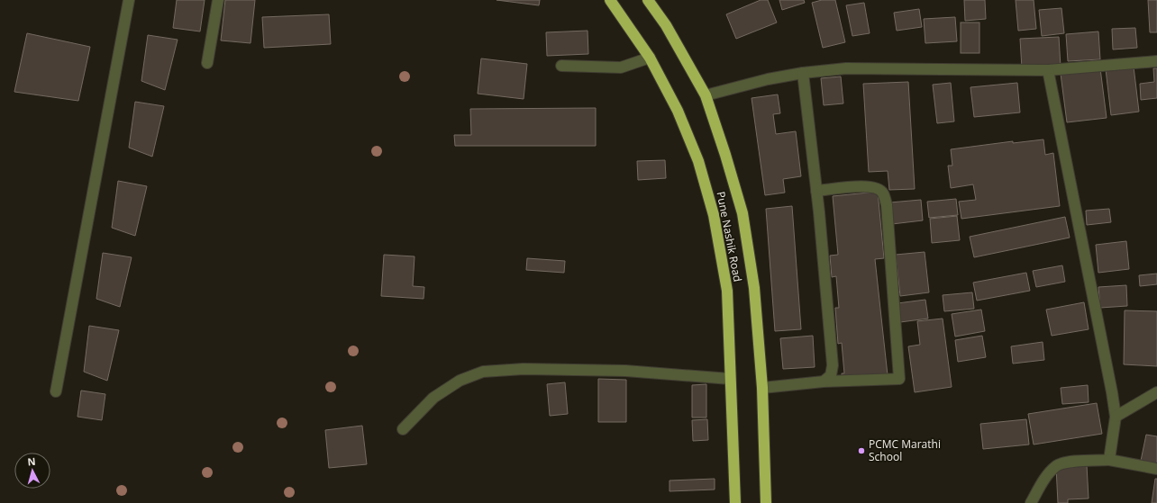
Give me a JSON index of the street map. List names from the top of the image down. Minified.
{"streets":{"highway":["Pune Nashik Road"]},"places":["PCMC Marathi School"],"north":"top"}
